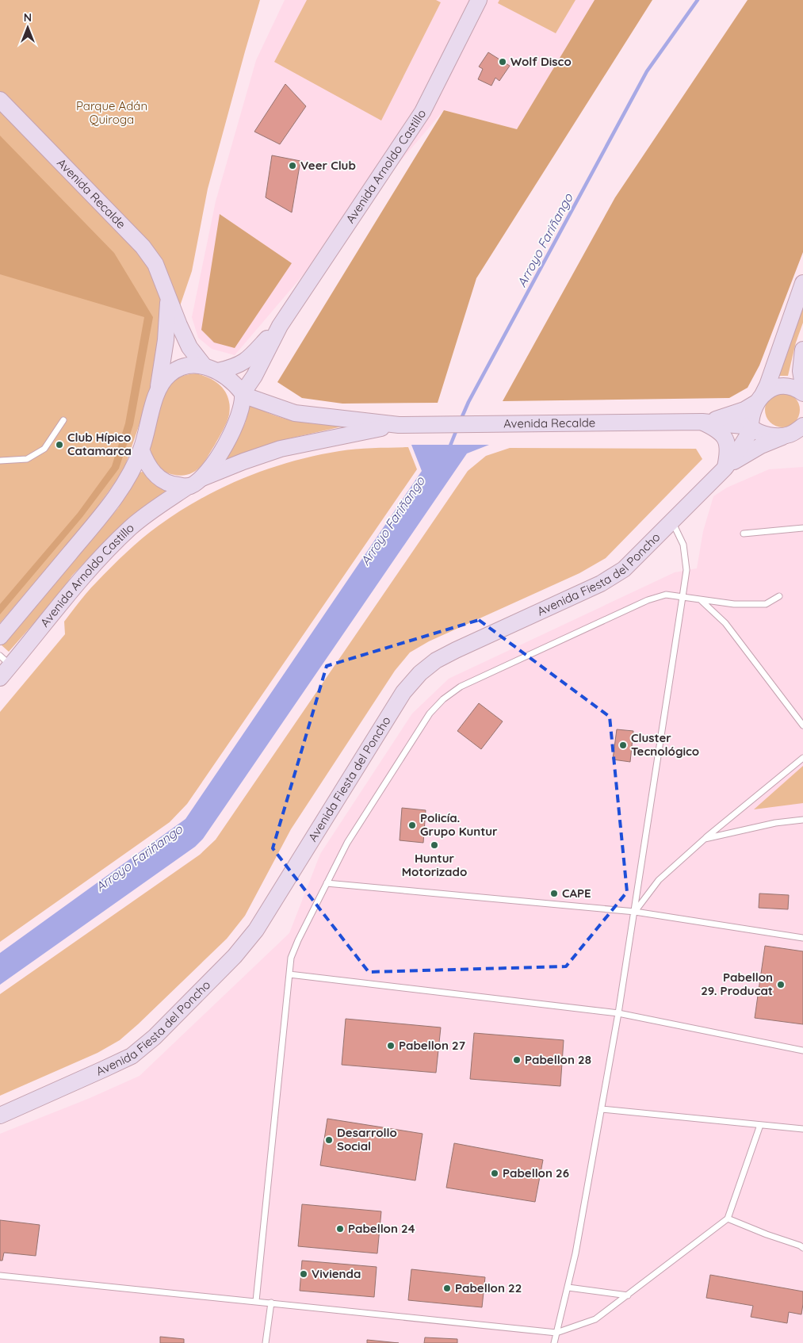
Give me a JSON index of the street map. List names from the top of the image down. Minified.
{"streets":{"main road":["Avenida Arnoldo Castillo","Avenida Recalde","Avenida Fiesta del Poncho"]},"crossings":[["Avenida Arnoldo Castillo","Avenida Recalde"],["Avenida Recalde","Avenida Fiesta del Poncho"]],"water":["Arroyo Fariñango"],"parks":["Parque Adán Quiroga"],"places":["Wolf Disco","Veer Club","Club Hípico Catamarca","Cluster Tecnológico","Policía. Grupo Kuntur","Huntur Motorizado","CAPE","Pabellon 29. Producat","Pabellon 27","Pabellon 28","Desarrollo Social","Pabellon 26","Pabellon 24","Vivienda","Pabellon 22"],"north":"top"}
